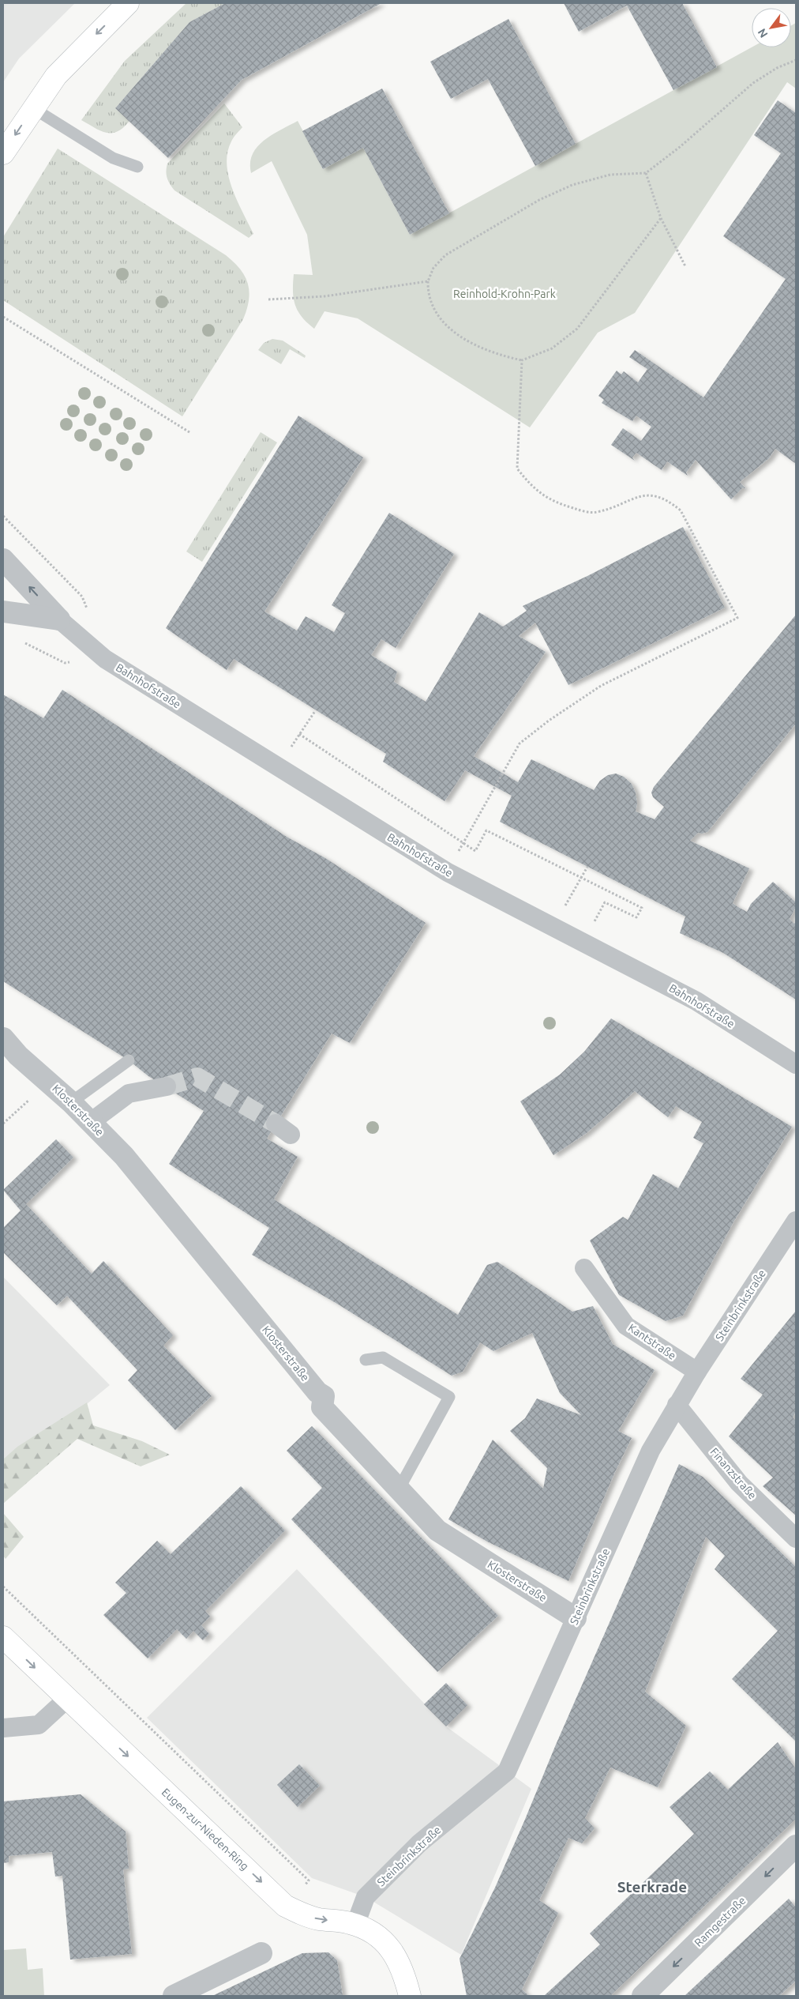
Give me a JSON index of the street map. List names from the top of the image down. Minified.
{"streets":{"main road":["Eugen-zur-Nieden-Ring"],"street":["Bahnhofstraße","Klosterstraße","Steinbrinkstraße","Kantstraße","Finanzstraße","Ramgestraße"]},"crossings":[["Klosterstraße","Steinbrinkstraße"],["Steinbrinkstraße","Kantstraße"],["Steinbrinkstraße","Finanzstraße"],["Steinbrinkstraße","Eugen-zur-Nieden-Ring"]],"one_way":["Eugen-zur-Nieden-Ring","Ramgestraße"],"districts":["Sterkrade"],"parks":["Reinhold-Krohn-Park"],"north":"bottom left"}
